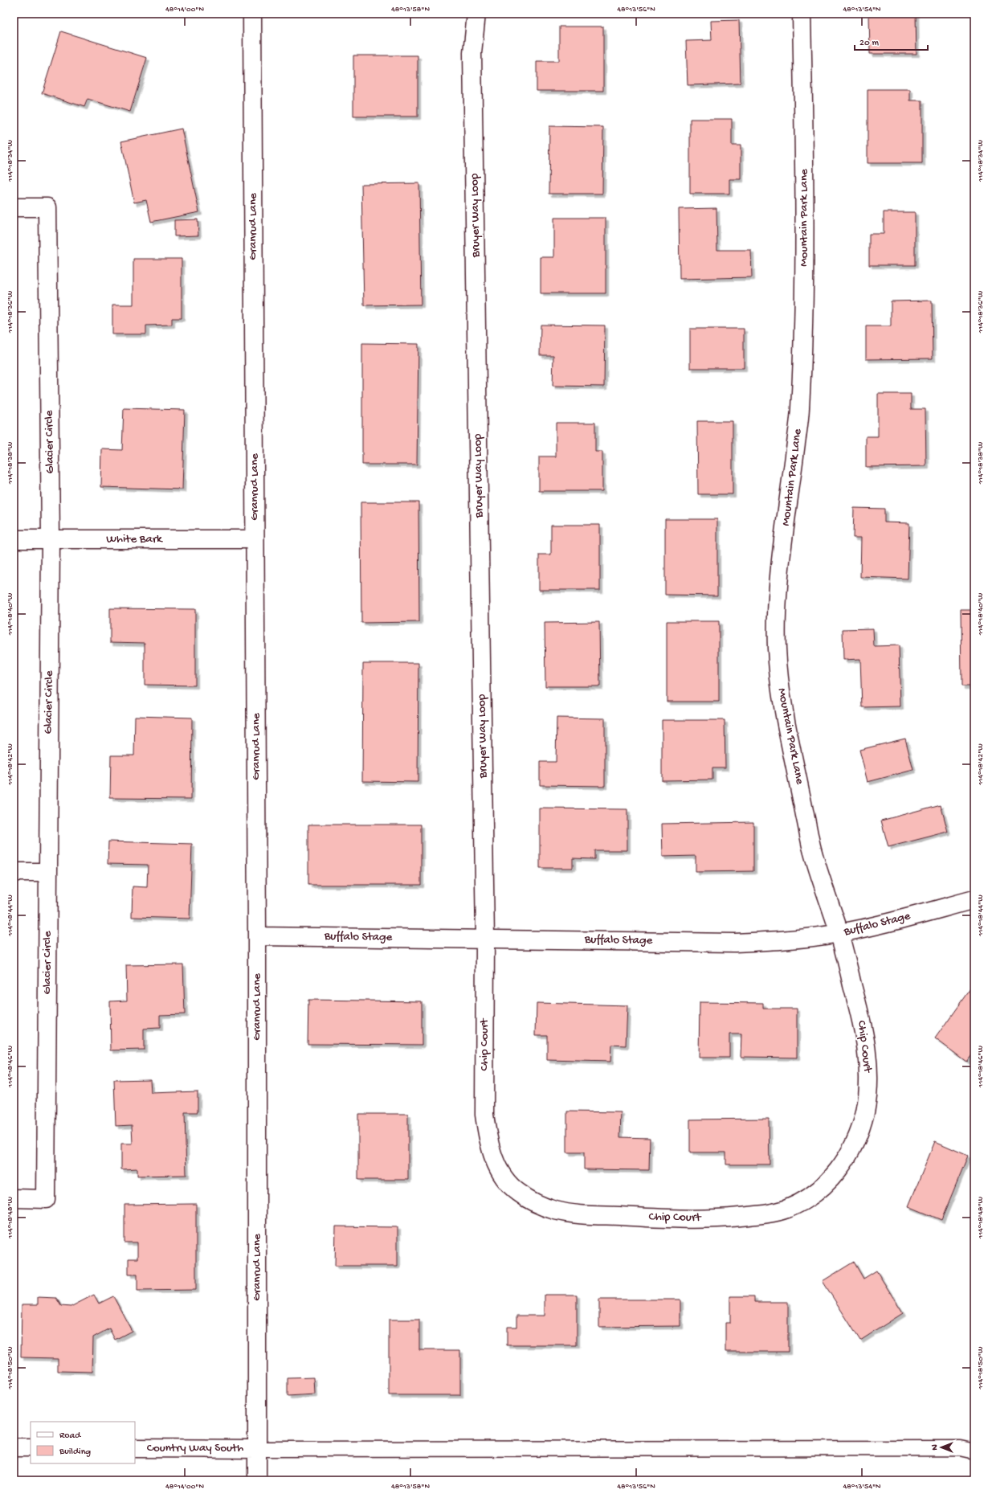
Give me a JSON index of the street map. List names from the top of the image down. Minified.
{"streets":{"street":["Bruyer Way Loop","Mountain Park Lane","Granrud Lane","Glacier Circle","White Bark","Buffalo Stage","Chip Court","Country Way South"]},"crossings":[["Bruyer Way Loop","Buffalo Stage"],["Bruyer Way Loop","Chip Court"],["Mountain Park Lane","Buffalo Stage"],["Mountain Park Lane","Chip Court"],["Granrud Lane","White Bark"],["Granrud Lane","Buffalo Stage"],["Granrud Lane","Country Way South"],["Glacier Circle","White Bark"],["Buffalo Stage","Chip Court"]],"legend":["Road","Building"],"scale_bar":"20 m","north":"left","coordinates":["48°14'00\"N","48°13'58\"N","48°13'56\"N","48°13'54\"N","114°18'34\"W","114°18'36\"W","114°18'38\"W","114°18'40\"W","114°18'42\"W","114°18'44\"W","114°18'46\"W","114°18'48\"W","114°18'50\"W"]}
